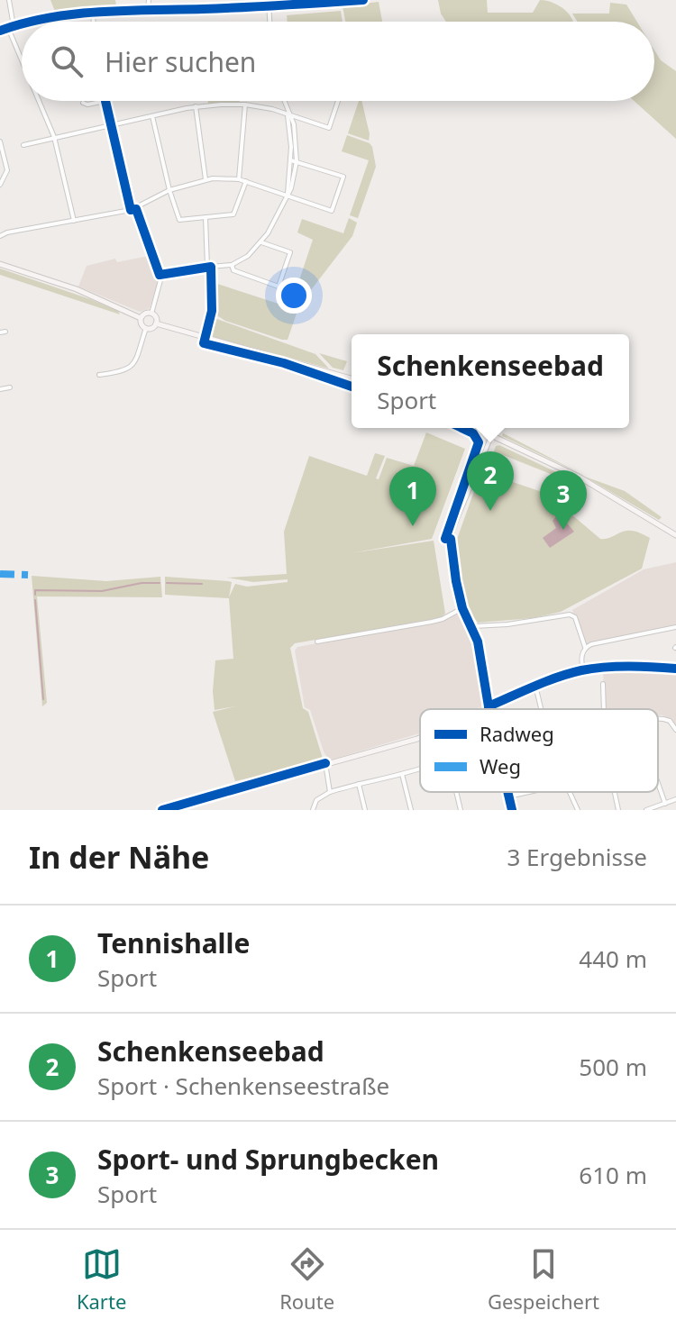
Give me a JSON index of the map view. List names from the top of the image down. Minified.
{"legend":["Radweg","Weg"],"page":{"search":"Hier suchen","popup":["Schenkenseebad","Sport"],"pins":["2","1","3"],"heading":["In der Nähe","3 Ergebnisse"],"list":[{"mark":"1","name":"Tennishalle","note":"Sport","value":"440 m"},{"mark":"2","name":"Schenkenseebad","note":"Sport · Schenkenseestraße","value":"500 m"},{"mark":"3","name":"Sport- und Sprungbecken","note":"Sport","value":"610 m"}],"nav":["Karte","Route","Gespeichert"]}}
